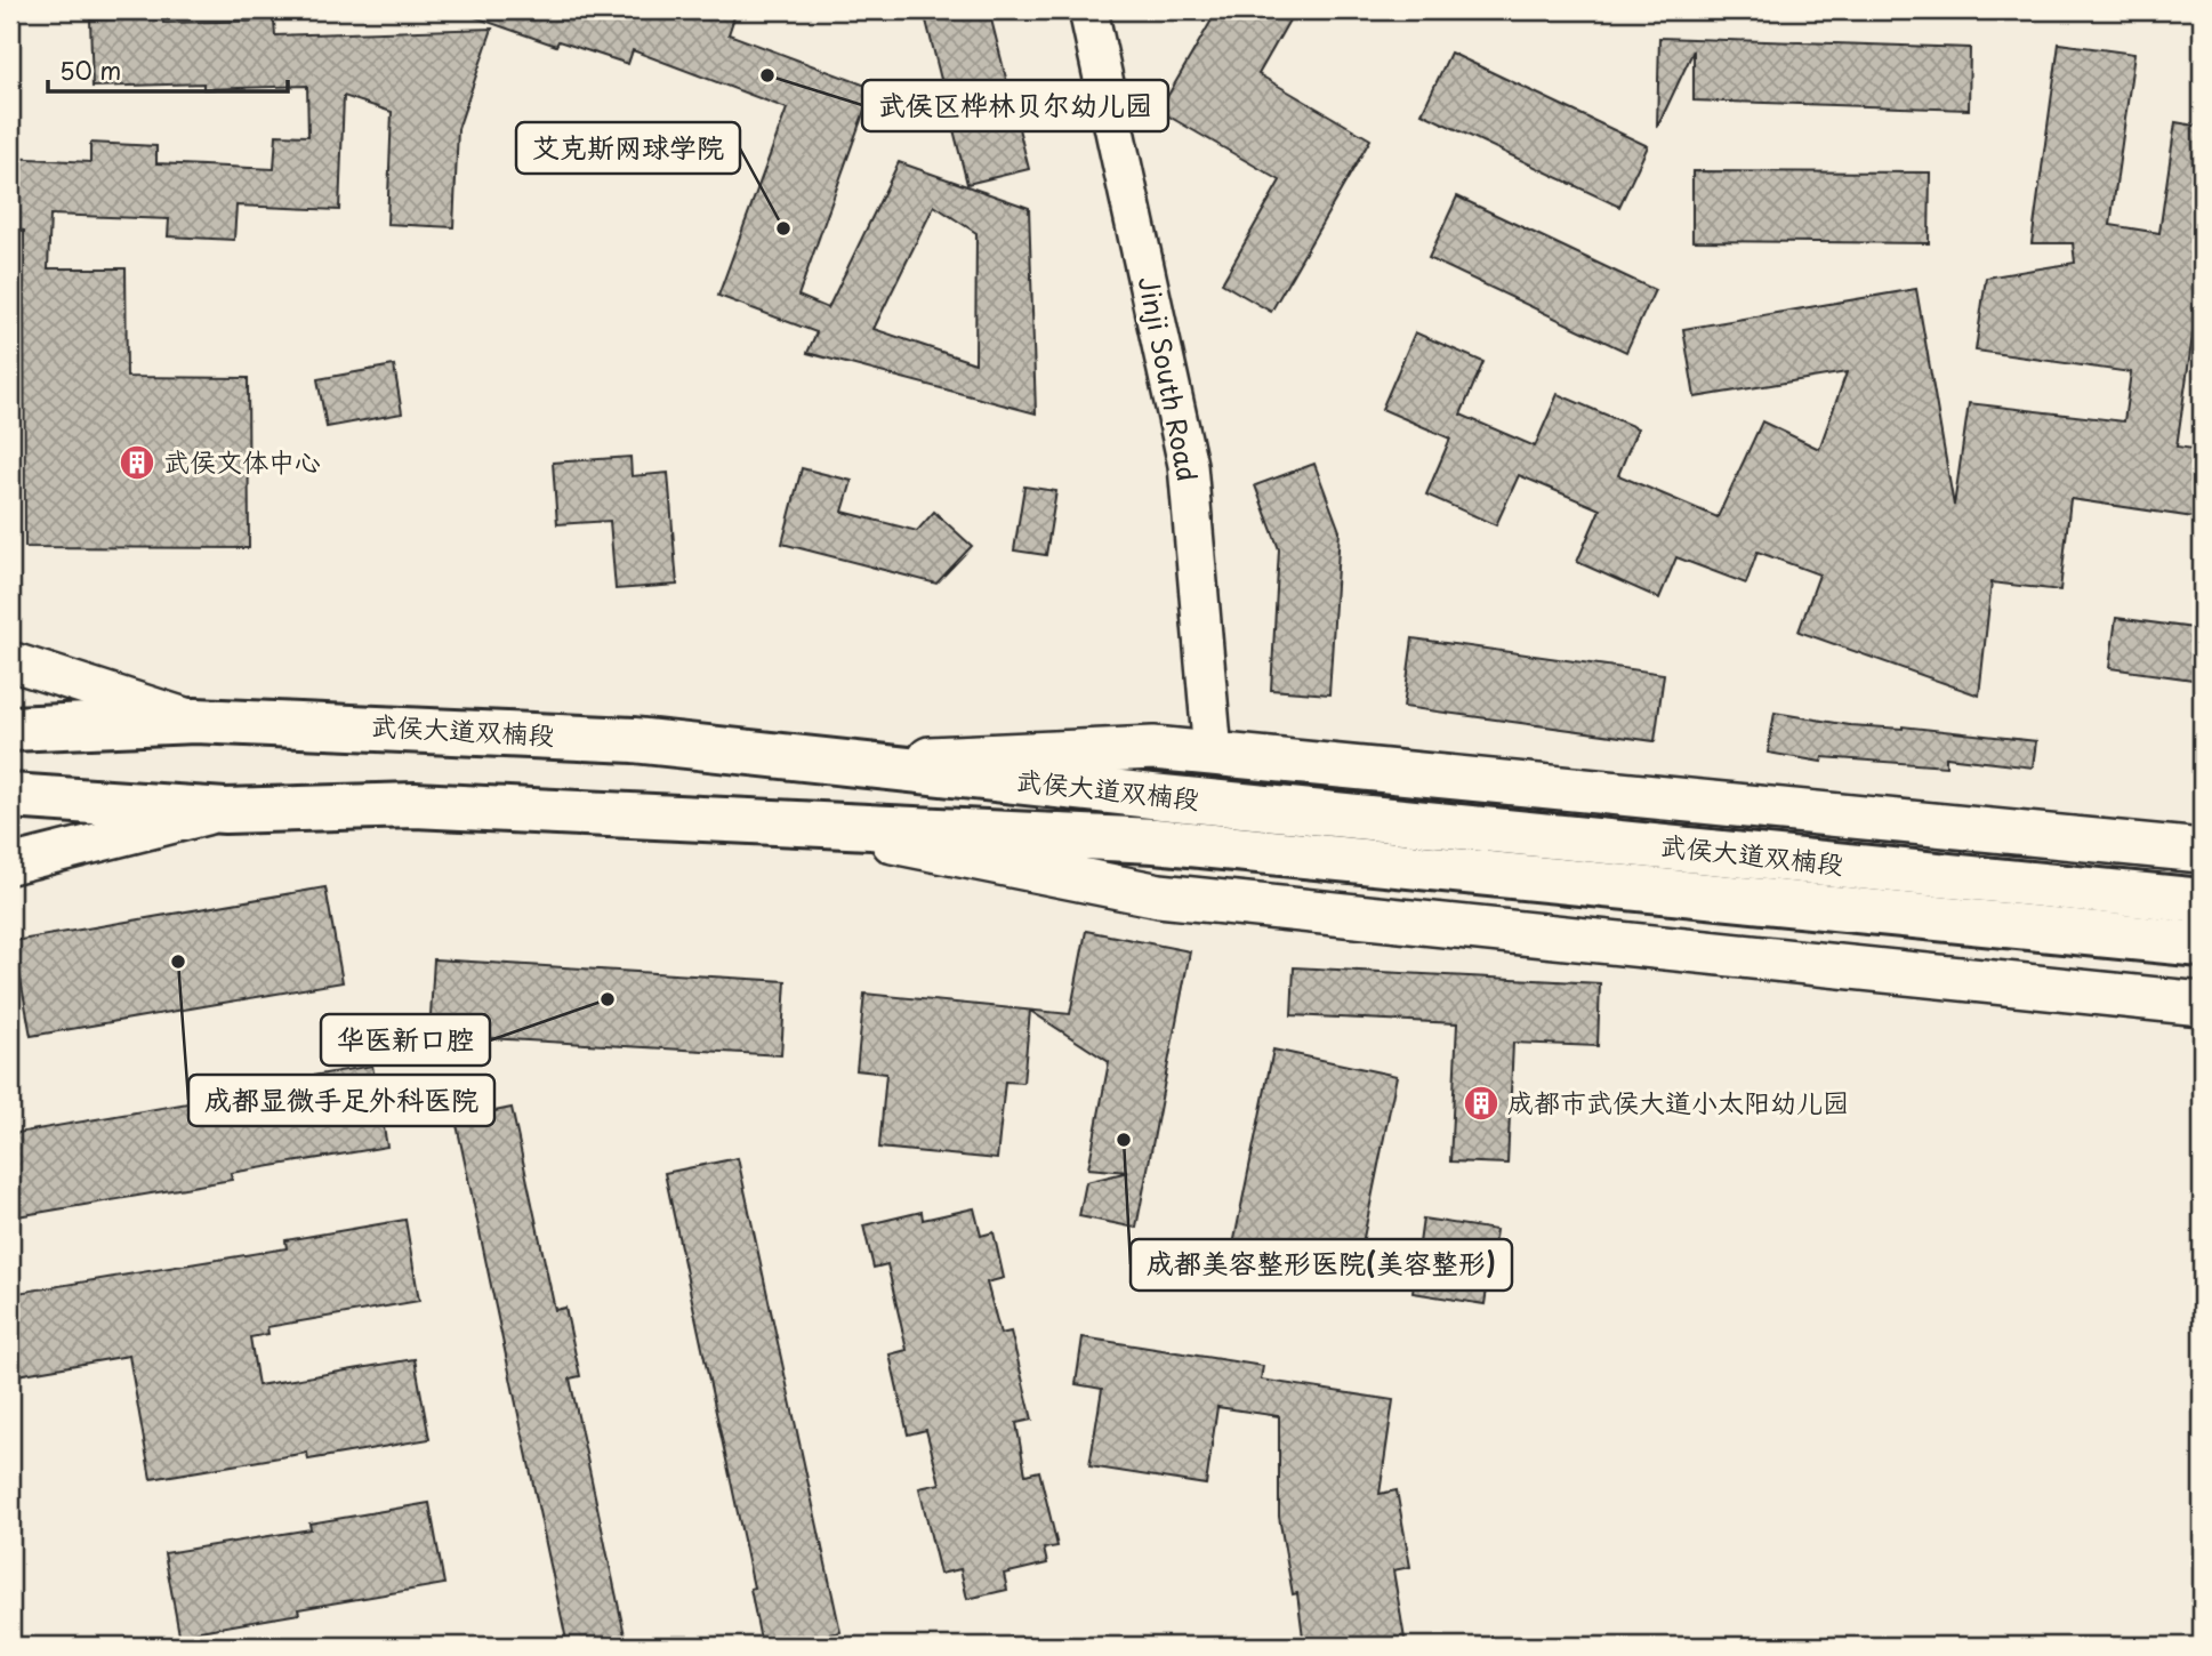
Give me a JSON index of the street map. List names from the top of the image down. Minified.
{"streets":{"main road":["武侯大道双楠段"],"street":["Jinji South Road"]},"places":{"other":["武侯区桦林贝尔幼儿园","艾克斯网球学院","成都显微手足外科医院","华医新口腔","成都美容整形医院(美容整形)"],"building":["武侯文体中心","成都市武侯大道小太阳幼儿园"]},"scale_bar":"50 m"}
